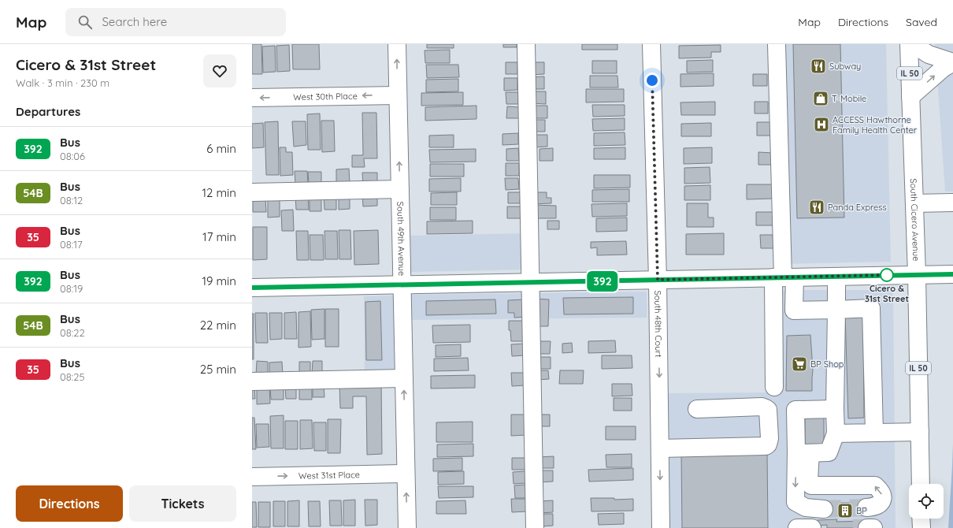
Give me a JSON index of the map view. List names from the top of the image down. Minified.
{"streets":{"street":["IL 50","West 30th Place","South Cicero Avenue","South 49th Avenue","South 48th Court","West 31st Place"]},"crossings":[["West 30th Place","South 49th Avenue"],["South 49th Avenue","West 31st Place"]],"places":{"restaurant":["Subway","Panda Express"],"shop":["T-Mobile"],"hospital":["ACCESS Hawthorne Family Health Center"],"other":["Cicero & 31st Street"],"supermarket":["BP Shop"],"building":["BP"]},"lines":["bus line 392"],"page":{"header":"Map","search":"Search here","nav":["Map","Directions","Saved"],"heading":[["Cicero & 31st Street","Walk · 3 min · 230 m"],"Departures"],"on_map":"392","list":[{"mark":"392","name":"Bus","note":"08:06","value":"6 min"},{"mark":"54B","name":"Bus","note":"08:12","value":"12 min"},{"mark":"35","name":"Bus","note":"08:17","value":"17 min"},{"mark":"392","name":"Bus","note":"08:19","value":"19 min"},{"mark":"54B","name":"Bus","note":"08:22","value":"22 min"},{"mark":"35","name":"Bus","note":"08:25","value":"25 min"}],"buttons":["Directions","Tickets"]}}
